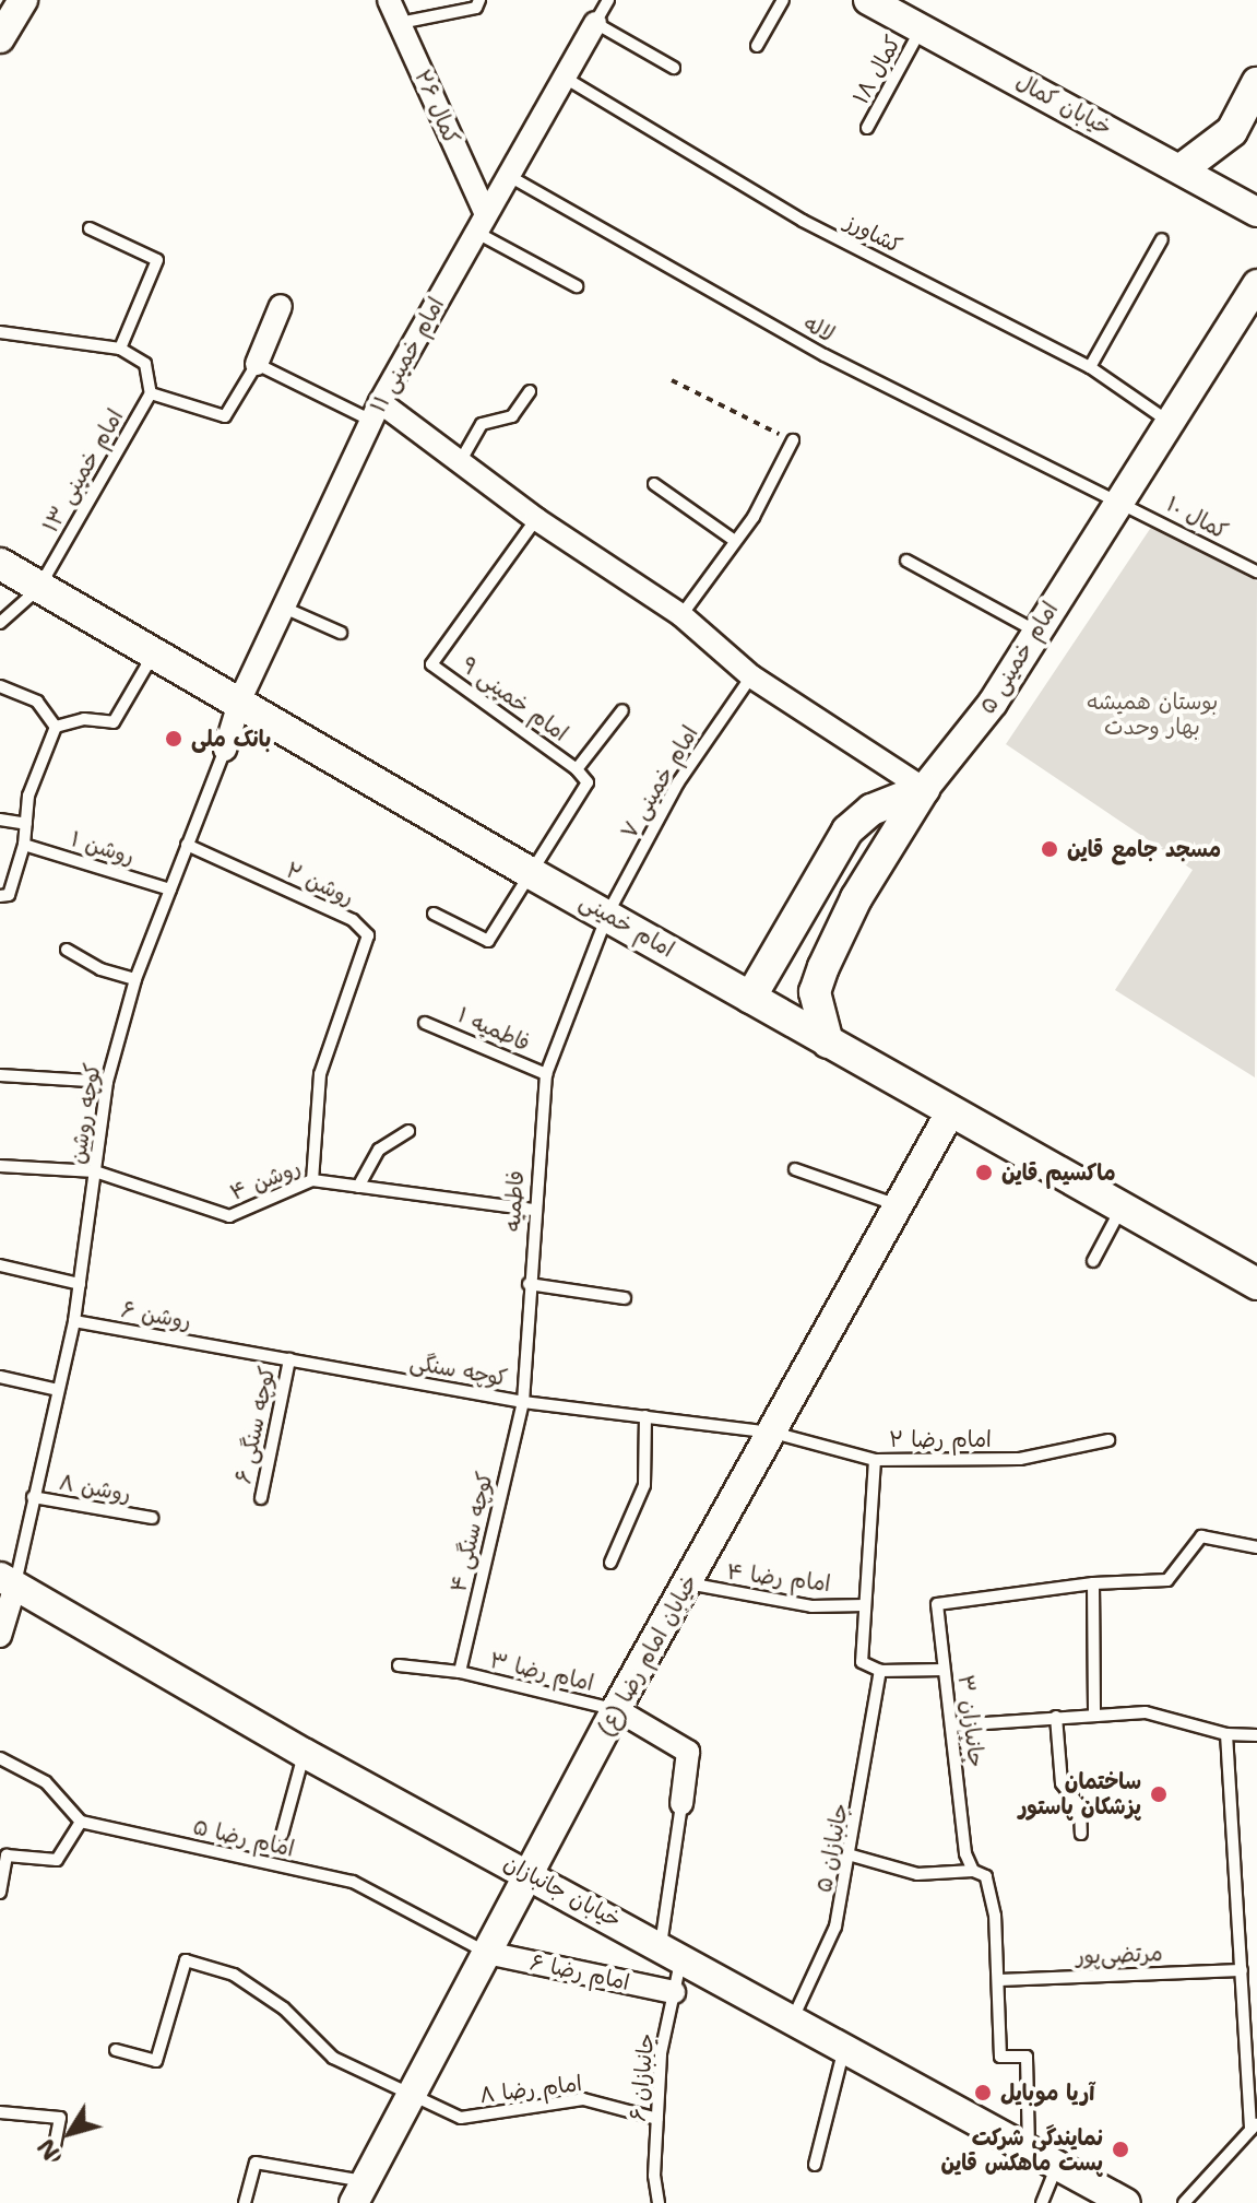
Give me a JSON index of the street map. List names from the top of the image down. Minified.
{"streets":{"main road":["امام خمینی ۵","امام خمینی"],"street":["خیابان کمال","کمال ۲۶","امام خمینی ۱۱","خیابان امام رضا (ع)","خیابان جانبازان","امام رضا ۶"],"lane":["کمال ۱۸","کشاورز","لاله","امام خمینی ۱۳","کمال ۱۰","امام خمینی ۹","امام خمینی ۷","روشن ۱","روشن ۲","فاطمیه ۱","کوچه روشن","روشن ۴","فاطمیه","روشن ۶","کوچه سنگی","کوچه سنگی ۶","امام رضا ۲","روشن ۸","کوچه سنگی ۴","امام رضا ۴","امام رضا ۳","جانبازان ۳","امام رضا ۵","جانبازان ۵","مرتضی‌پور","جانبازان ۶","امام رضا ۸"]},"crossings":[["کمال ۱۸","خیابان کمال"],["کمال ۲۶","امام خمینی ۱۱"],["کشاورز","امام خمینی ۱۱"],["کشاورز","امام خمینی ۵"],["لاله","امام خمینی ۱۱"],["لاله","کمال ۱۰"],["لاله","امام خمینی ۵"],["امام خمینی ۱۱","امام خمینی"],["امام خمینی ۱۱","کوچه روشن"],["امام خمینی ۱۳","امام خمینی"],["کمال ۱۰","امام خمینی ۵"],["امام خمینی ۵","امام خمینی"],["امام خمینی ۹","امام خمینی"],["امام خمینی ۷","امام خمینی"],["امام خمینی ۷","فاطمیه ۱"],["امام خمینی ۷","فاطمیه"],["روشن ۱","کوچه روشن"],["روشن ۲","کوچه روشن"],["روشن ۲","روشن ۴"],["امام خمینی","خیابان امام رضا (ع)"],["فاطمیه ۱","فاطمیه"],["کوچه روشن","روشن ۴"],["کوچه روشن","روشن ۶"],["کوچه روشن","روشن ۸"],["کوچه روشن","خیابان جانبازان"],["روشن ۴","فاطمیه"],["فاطمیه","کوچه سنگی ۴"],["روشن ۶","کوچه سنگی"],["کوچه سنگی","کوچه سنگی ۶"],["کوچه سنگی","امام رضا ۲"],["کوچه سنگی","کوچه سنگی ۴"],["امام رضا ۲","خیابان امام رضا (ع)"],["کوچه سنگی ۴","امام رضا ۳"],["امام رضا ۴","خیابان امام رضا (ع)"],["خیابان امام رضا (ع)","امام رضا ۳"],["خیابان امام رضا (ع)","امام رضا ۵"],["خیابان امام رضا (ع)","خیابان جانبازان"],["خیابان امام رضا (ع)","امام رضا ۶"],["خیابان امام رضا (ع)","امام رضا ۸"],["جانبازان ۳","خیابان جانبازان"],["جانبازان ۳","مرتضی‌پور"],["امام رضا ۵","امام رضا ۶"],["جانبازان ۵","خیابان جانبازان"],["خیابان جانبازان","جانبازان ۶"],["امام رضا ۶","جانبازان ۶"],["جانبازان ۶","امام رضا ۸"]],"parks":["بوستان همیشه بهار وحدت"],"places":["بانک ملی","مسجد جامع قاین","ماکسیم قاین","ساختمان پزشکان پاستور","آریا موبایل","نمایندگی شرکت پست ماهکس قاین"],"north":"bottom left"}
